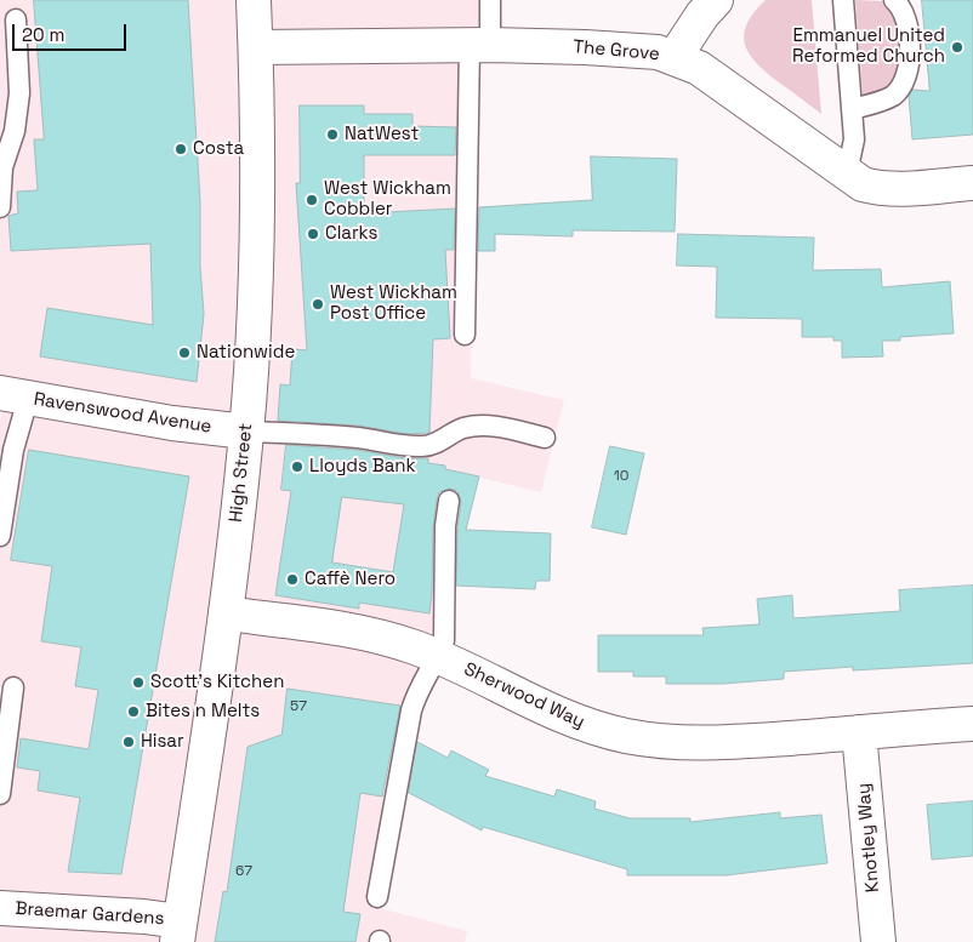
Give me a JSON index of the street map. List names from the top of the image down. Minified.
{"streets":{"main road":["The Grove","Ravenswood Avenue","High Street","Sherwood Way","Knotley Way","Braemar Gardens"]},"crossings":[["The Grove","High Street"],["Ravenswood Avenue","High Street"],["High Street","Sherwood Way"],["High Street","Braemar Gardens"],["Sherwood Way","Knotley Way"]],"places":["Emmanuel United Reformed Church","NatWest","Costa","West Wickham Cobbler","Clarks","West Wickham Post Office","Nationwide","Lloyds Bank","Caffè Nero","Scott's Kitchen","Bites n Melts","Hisar"],"house_numbers":["10","57","67"],"scale_bar":"20 m"}
